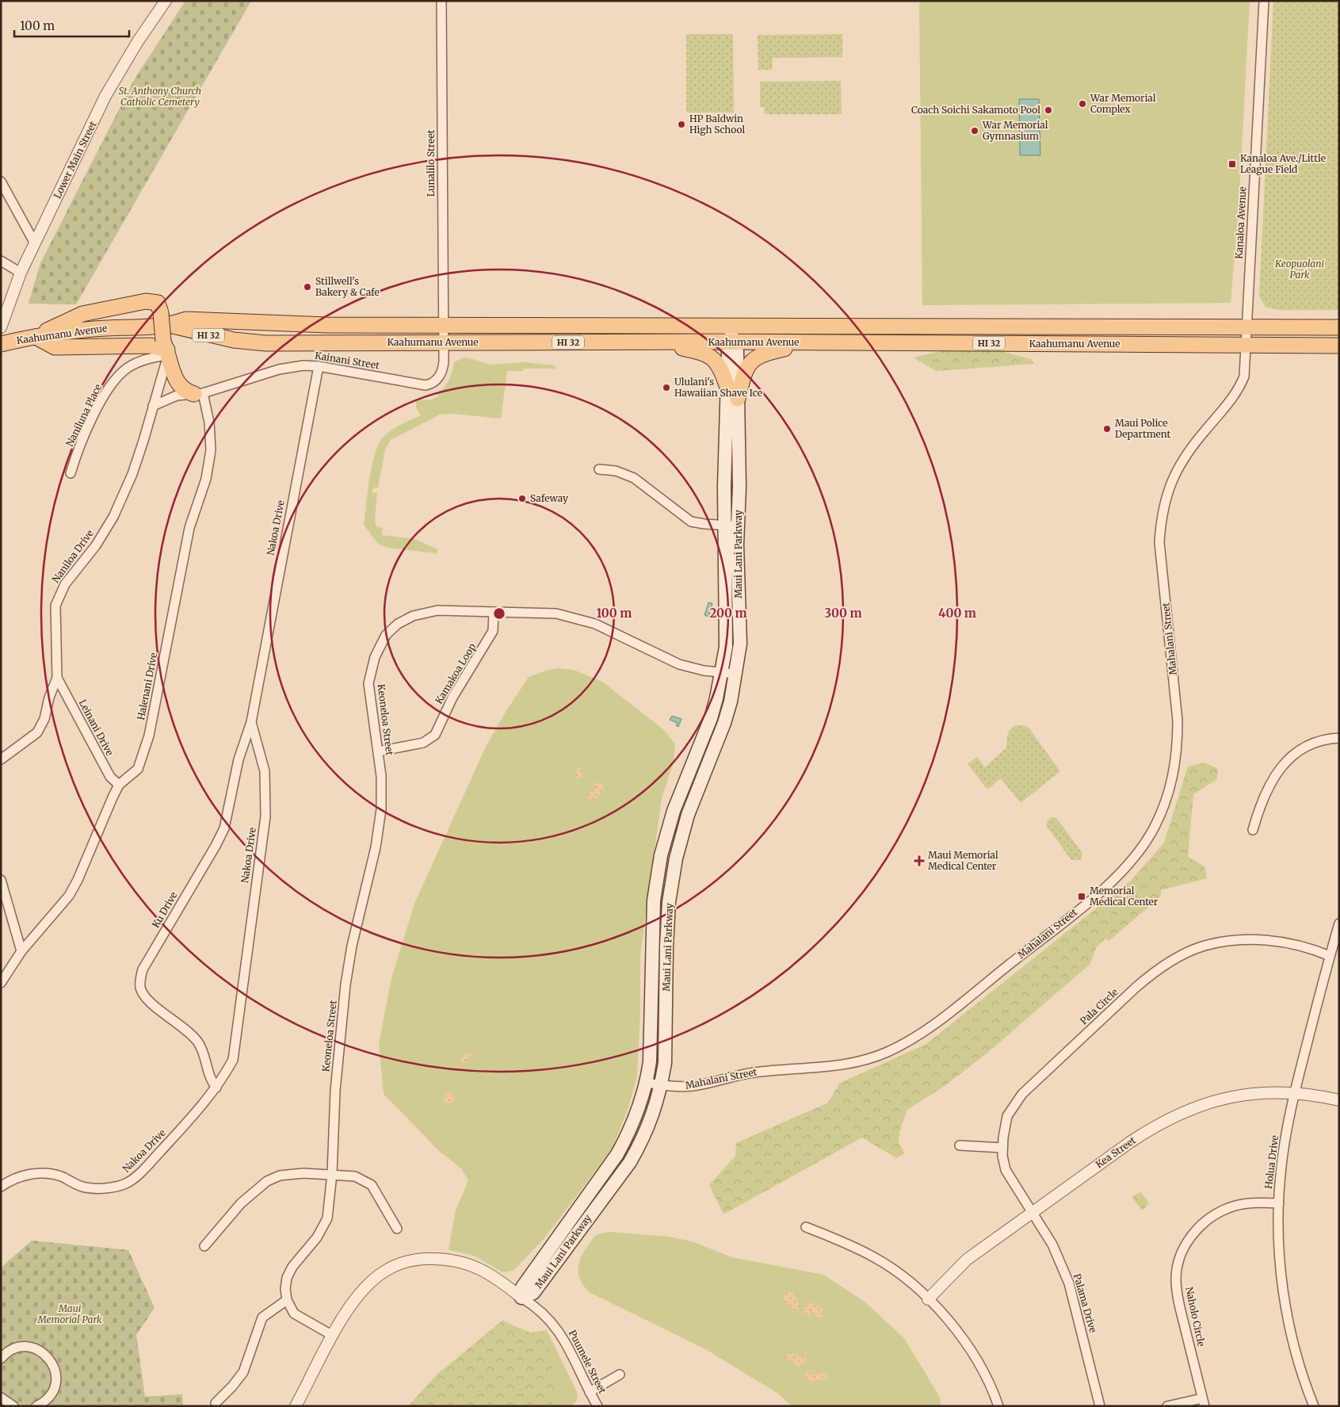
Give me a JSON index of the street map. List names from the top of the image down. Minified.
{"streets":{"main road":["Kaahumanu Avenue","HI 32","Maui Lani Parkway"],"street":["Lower Main Street","Lunalilo Street","Kanaloa Avenue","Kainani Street","Naniluna Place","Nakoa Drive","Naniloa Drive","Mahalani Street","Kamakoa Loop","Halenani Drive","Keoneloa Street","Leinani Drive","Ku Drive","Pala Circle","Kea Street","Holua Drive","Palama Drive","Naholo Circle","Puumele Street"]},"crossings":[["Lunalilo Street","Kaahumanu Avenue"],["Lunalilo Street","Kainani Street"],["Kanaloa Avenue","Kaahumanu Avenue"],["Kanaloa Avenue","Mahalani Street"],["Kaahumanu Avenue","Kainani Street"],["Kaahumanu Avenue","Maui Lani Parkway"],["Kaahumanu Avenue","Mahalani Street"],["Kainani Street","Nakoa Drive"],["Kainani Street","Naniloa Drive"],["Kainani Street","Halenani Drive"],["Naniluna Place","Naniloa Drive"],["Nakoa Drive","Ku Drive"],["Maui Lani Parkway","Mahalani Street"],["Maui Lani Parkway","Keoneloa Street"],["Maui Lani Parkway","Puumele Street"],["Naniloa Drive","Leinani Drive"],["Kamakoa Loop","Keoneloa Street"],["Halenani Drive","Leinani Drive"],["Pala Circle","Kea Street"],["Pala Circle","Holua Drive"],["Pala Circle","Palama Drive"],["Kea Street","Holua Drive"],["Kea Street","Palama Drive"],["Holua Drive","Naholo Circle"]],"parks":["St. Anthony Church Catholic Cemetery","Keopuolani Park","Maui Memorial Park"],"places":{"other":["War Memorial Complex","Coach Soichi Sakamoto Pool","HP Baldwin High School","War Memorial Gymnasium","Stillwell's Bakery & Cafe","Ululani's Hawaiian Shave Ice","Maui Police Department","Safeway"],"transit":["Kanaloa Ave./Little League Field","Memorial Medical Center"],"health":["Maui Memorial Medical Center"]},"scale_bar":"100 m","rings":["100 m","200 m","300 m","400 m"]}
